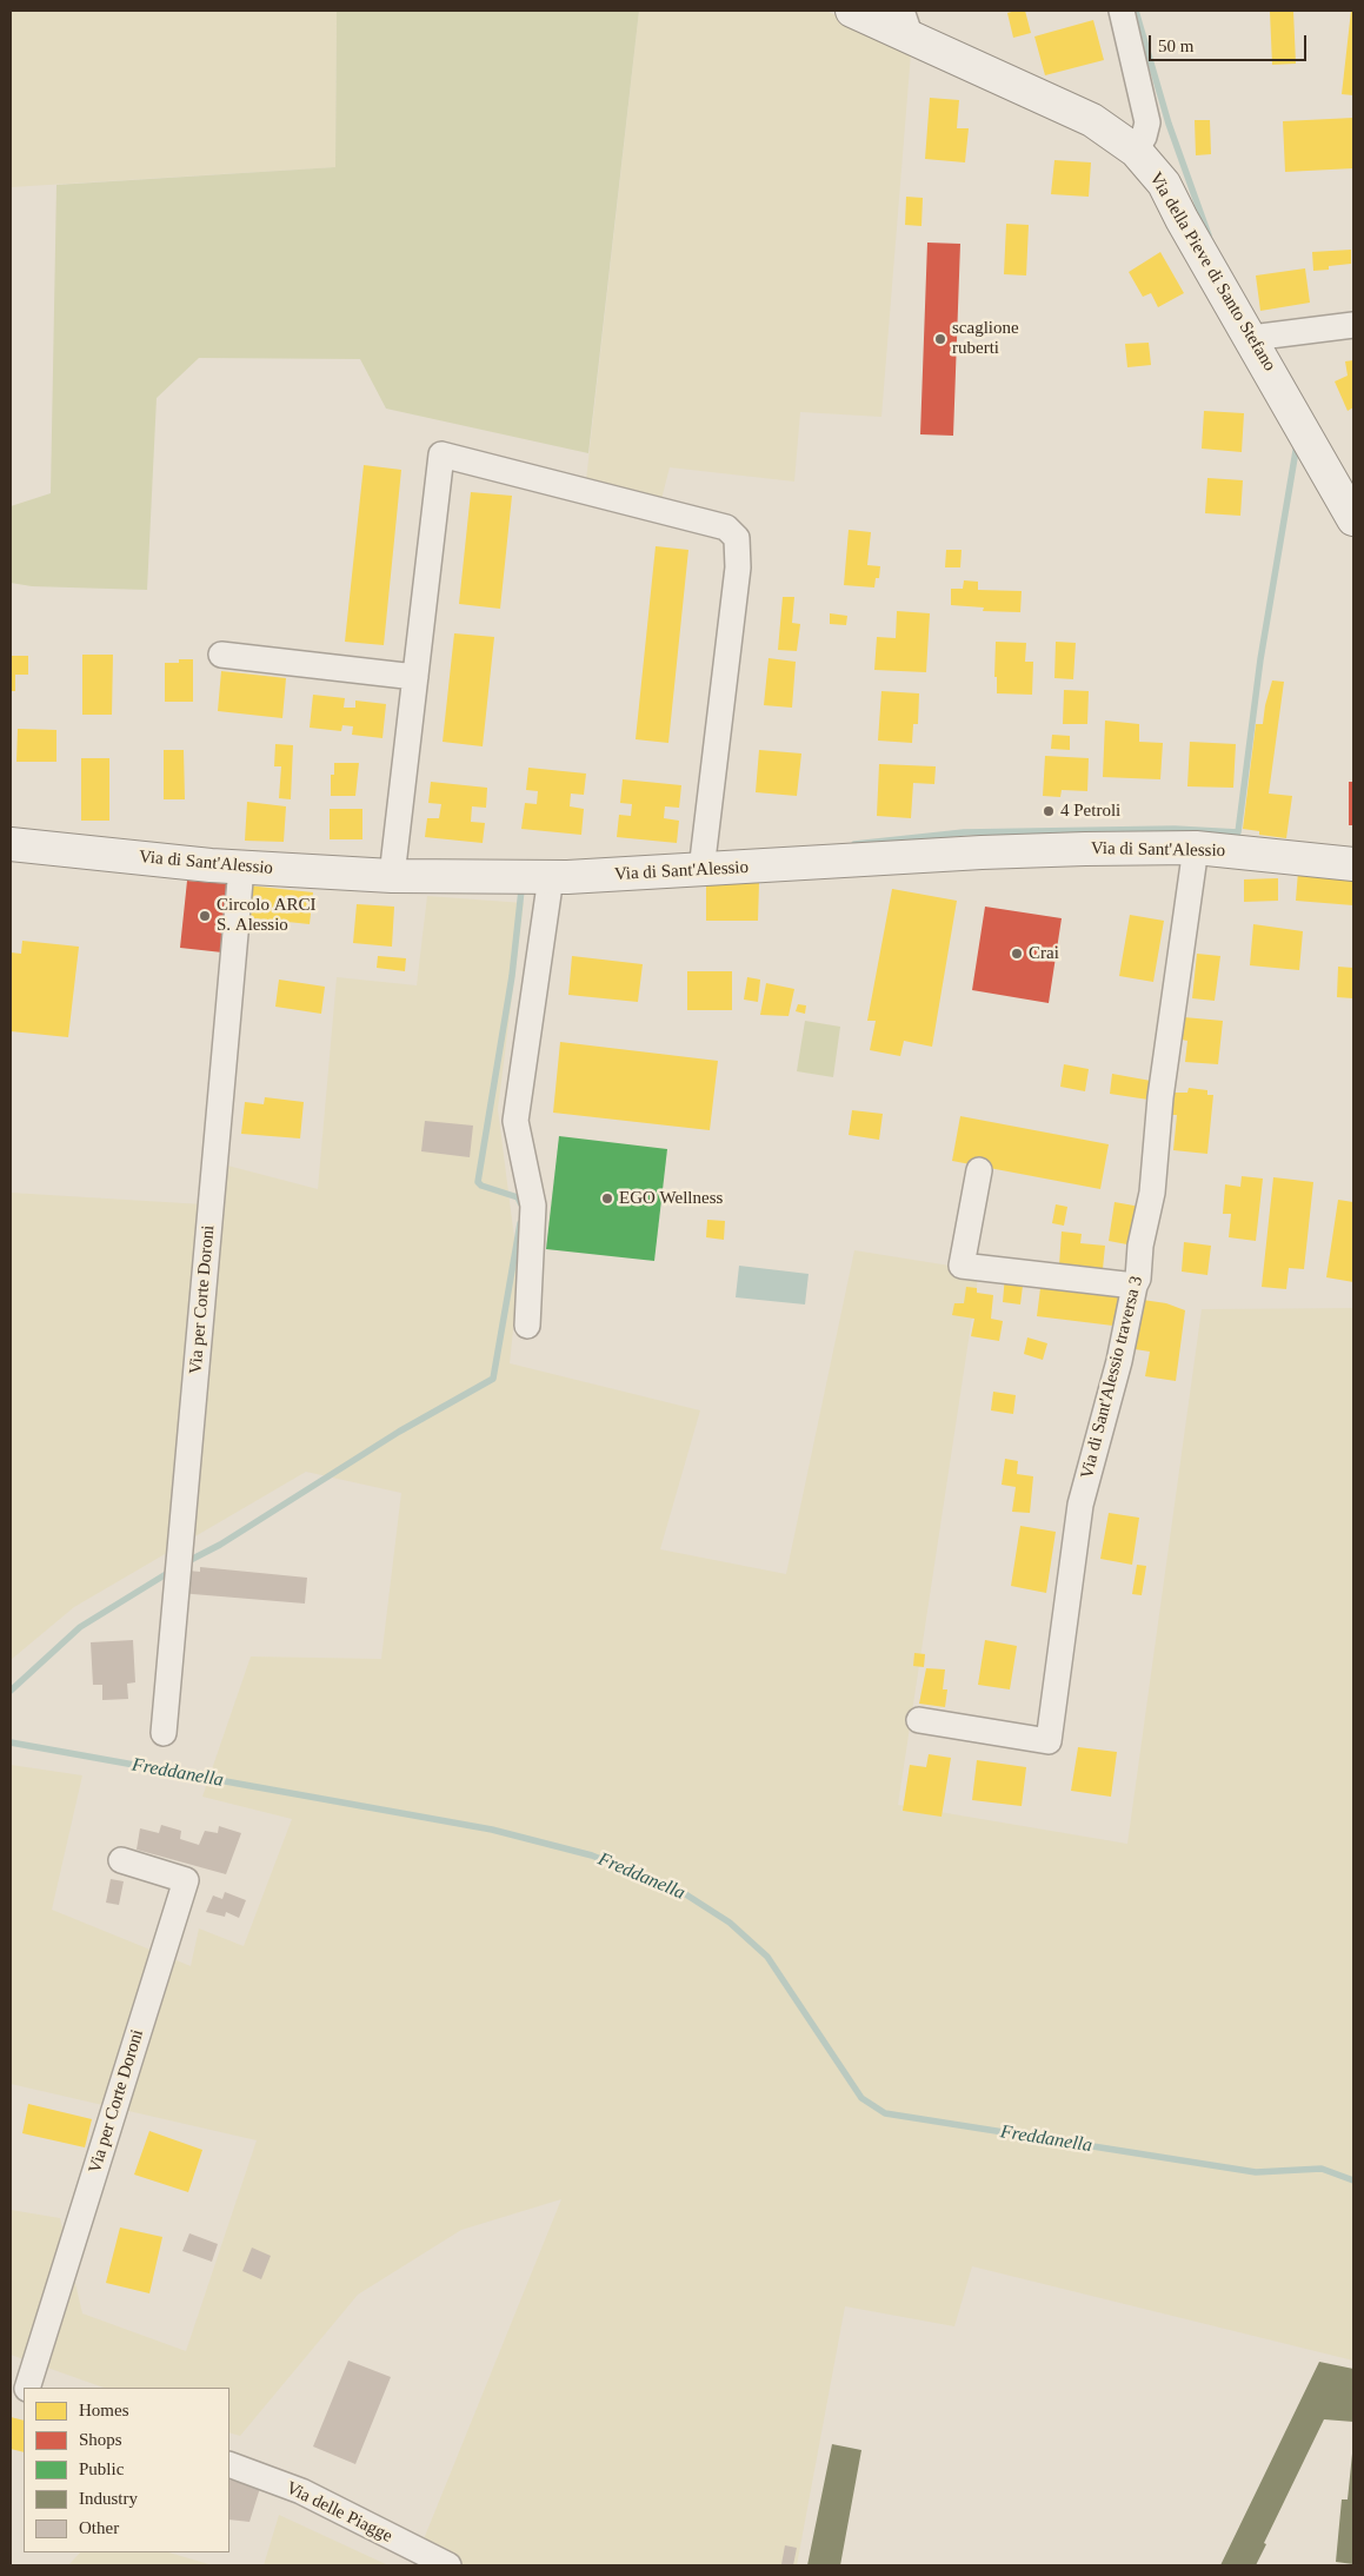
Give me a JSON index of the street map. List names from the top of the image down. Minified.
{"streets":{"street":["Via della Pieve di Santo Stefano","Via di Sant'Alessio","Via per Corte Doroni","Via di Sant'Alessio traversa 3","Via delle Piagge"]},"crossings":[["Via di Sant'Alessio","Via per Corte Doroni"],["Via di Sant'Alessio","Via di Sant'Alessio traversa 3"]],"water":["Freddanella"],"places":["scaglione ruberti","4 Petroli","Circolo ARCI S. Alessio","Crai","EGO Wellness"],"legend":["Homes","Shops","Public","Industry","Other"],"scale_bar":"50 m"}
